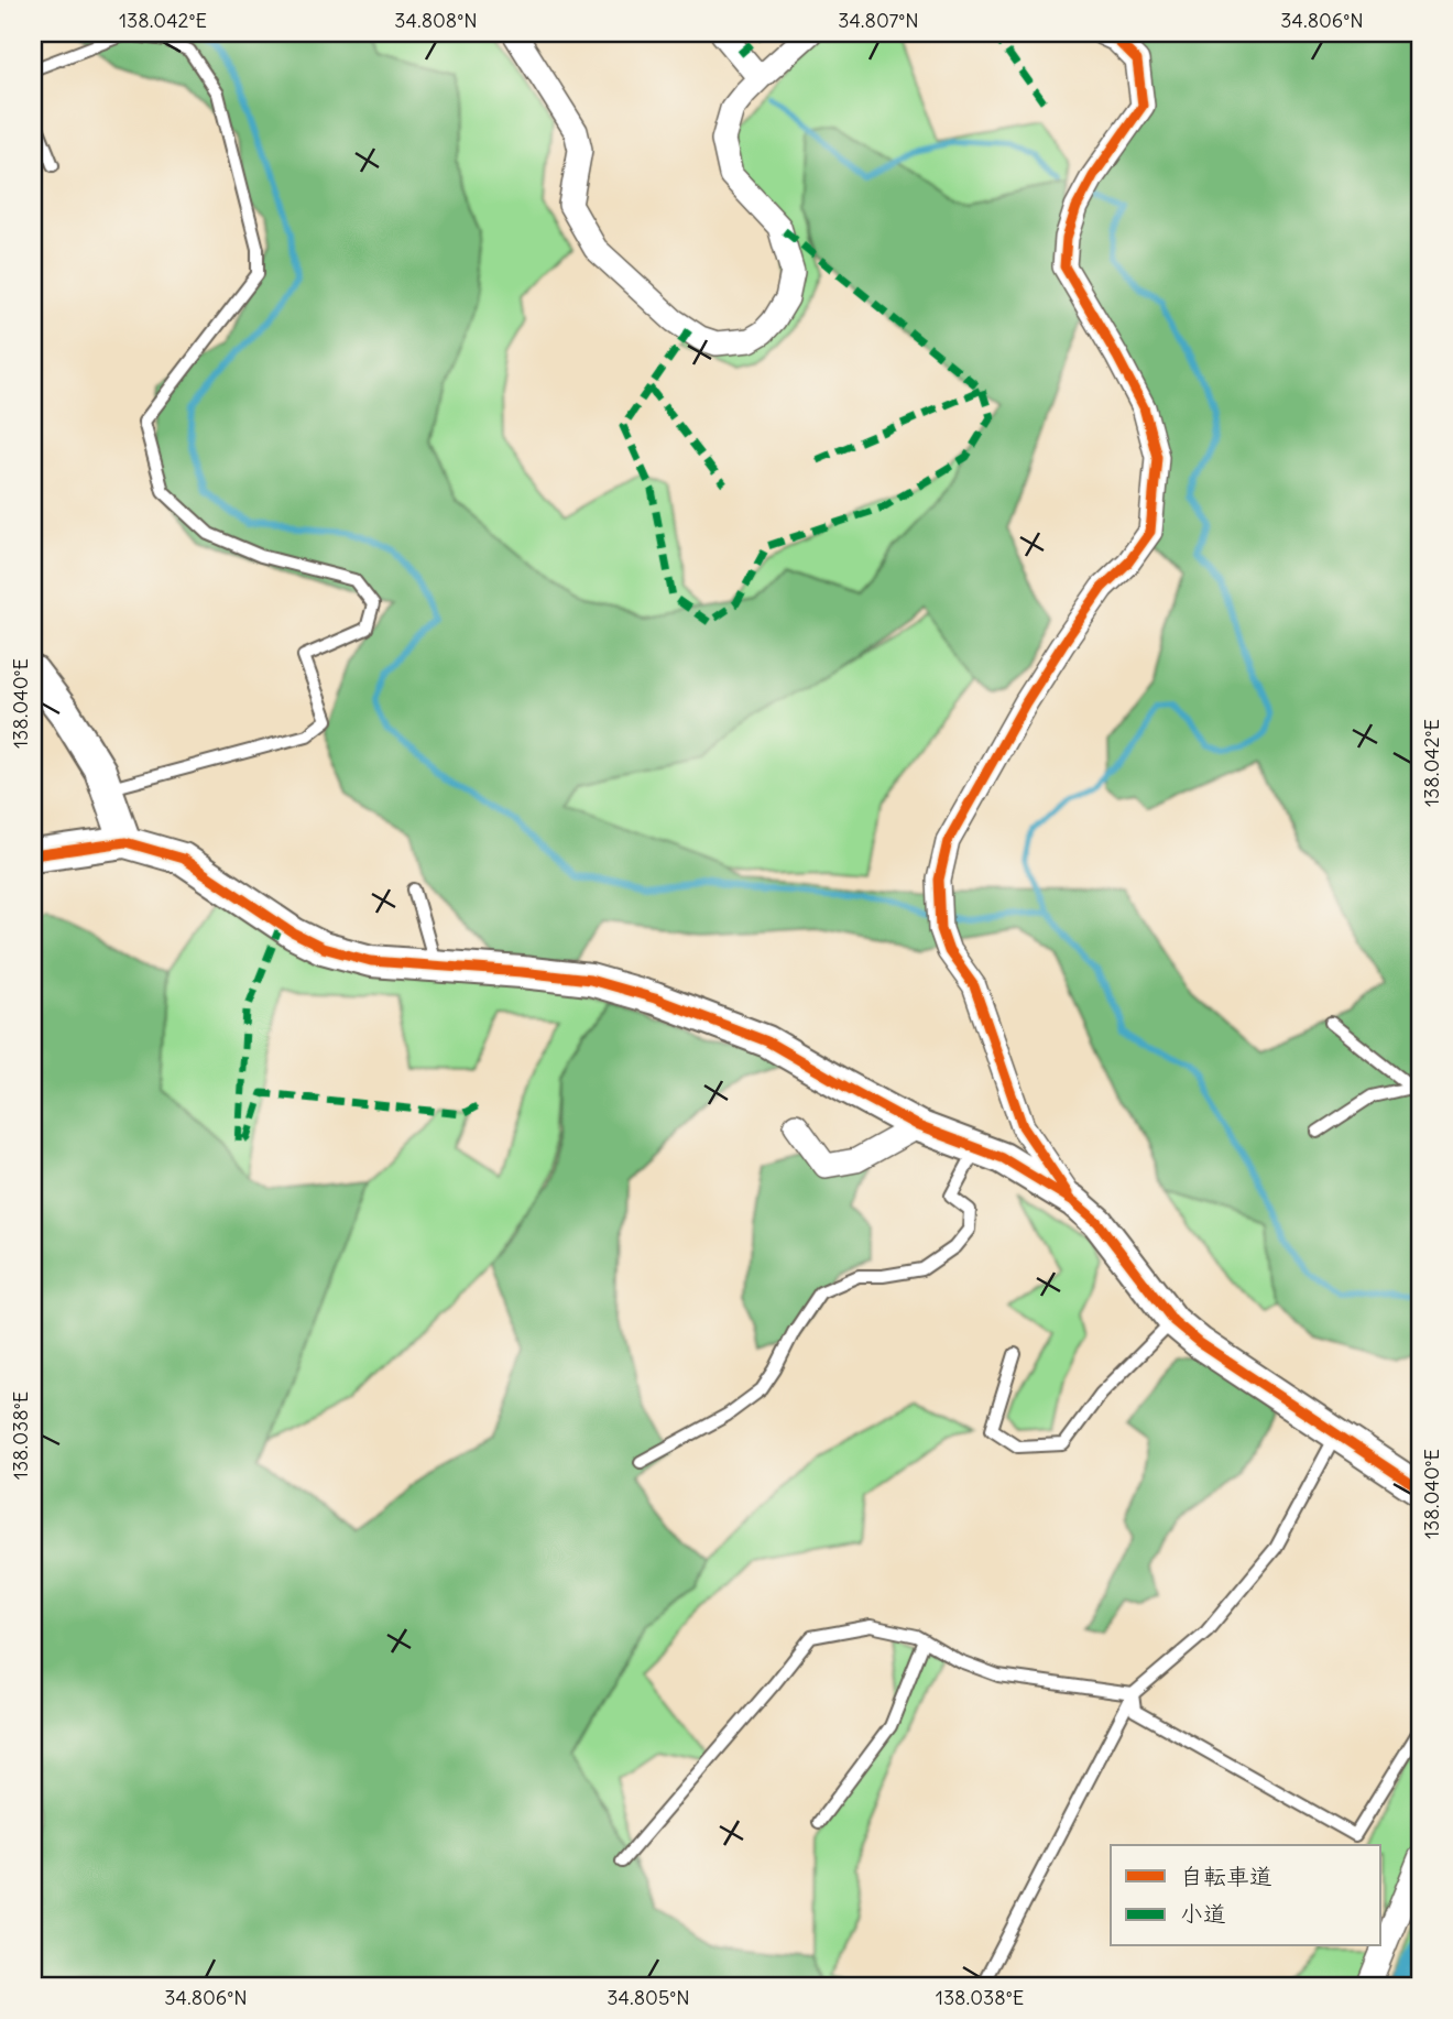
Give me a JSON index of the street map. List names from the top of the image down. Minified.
{"legend":["自転車道","小道"],"coordinates":["138.042°E","34.808°N","34.807°N","34.806°N","138.040°E","138.038°E","34.805°N"]}
